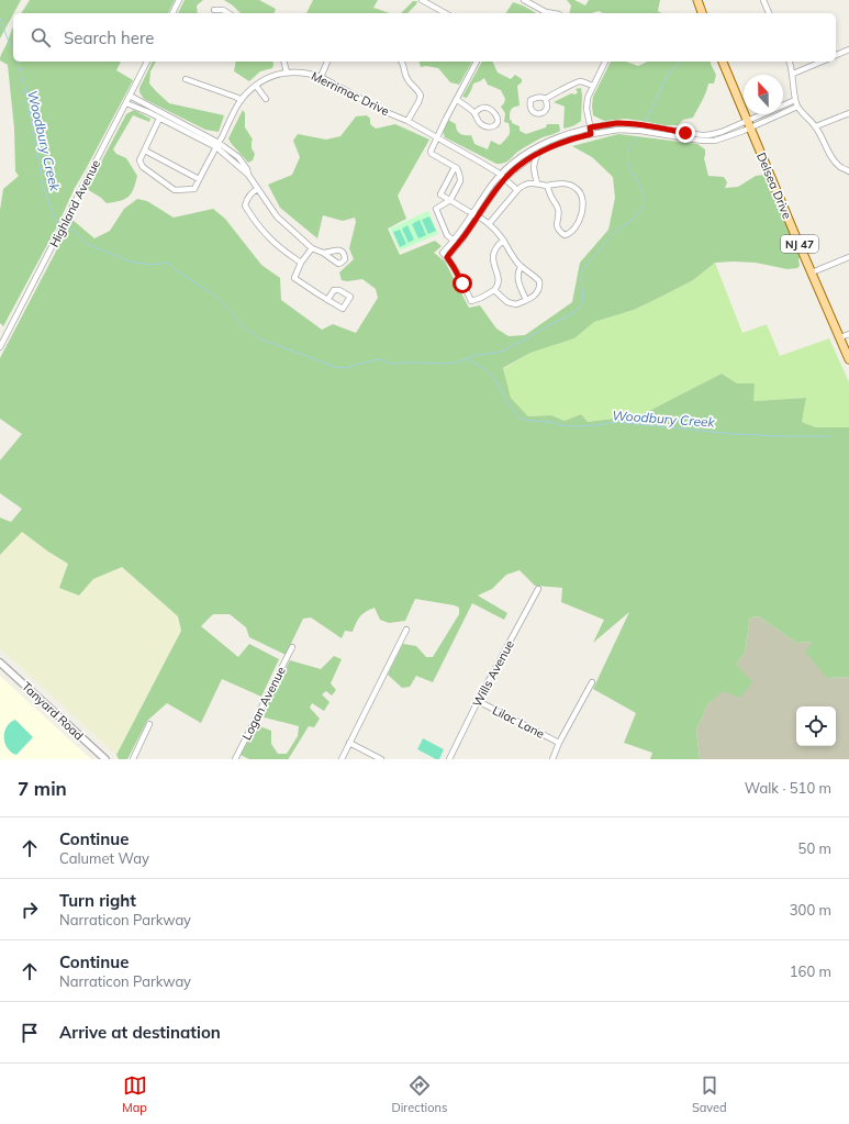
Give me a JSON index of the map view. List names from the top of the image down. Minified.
{"streets":{"main road":["Delsea Drive","NJ 47"],"street":["Merrimac Drive","Highland Avenue","Wills Avenue","Logan Avenue","Tanyard Road","Lilac Lane"]},"crossings":[["Wills Avenue","Lilac Lane"]],"water":["Woodbury Creek"],"north":"top","page":{"search":"Search here","heading":["7 min","Walk · 510 m"],"list":[["Continue","Calumet Way","50 m"],["Turn right","Narraticon Parkway","300 m"],["Continue","Narraticon Parkway","160 m"],"Arrive at destination"],"nav":["Map","Directions","Saved"]}}
